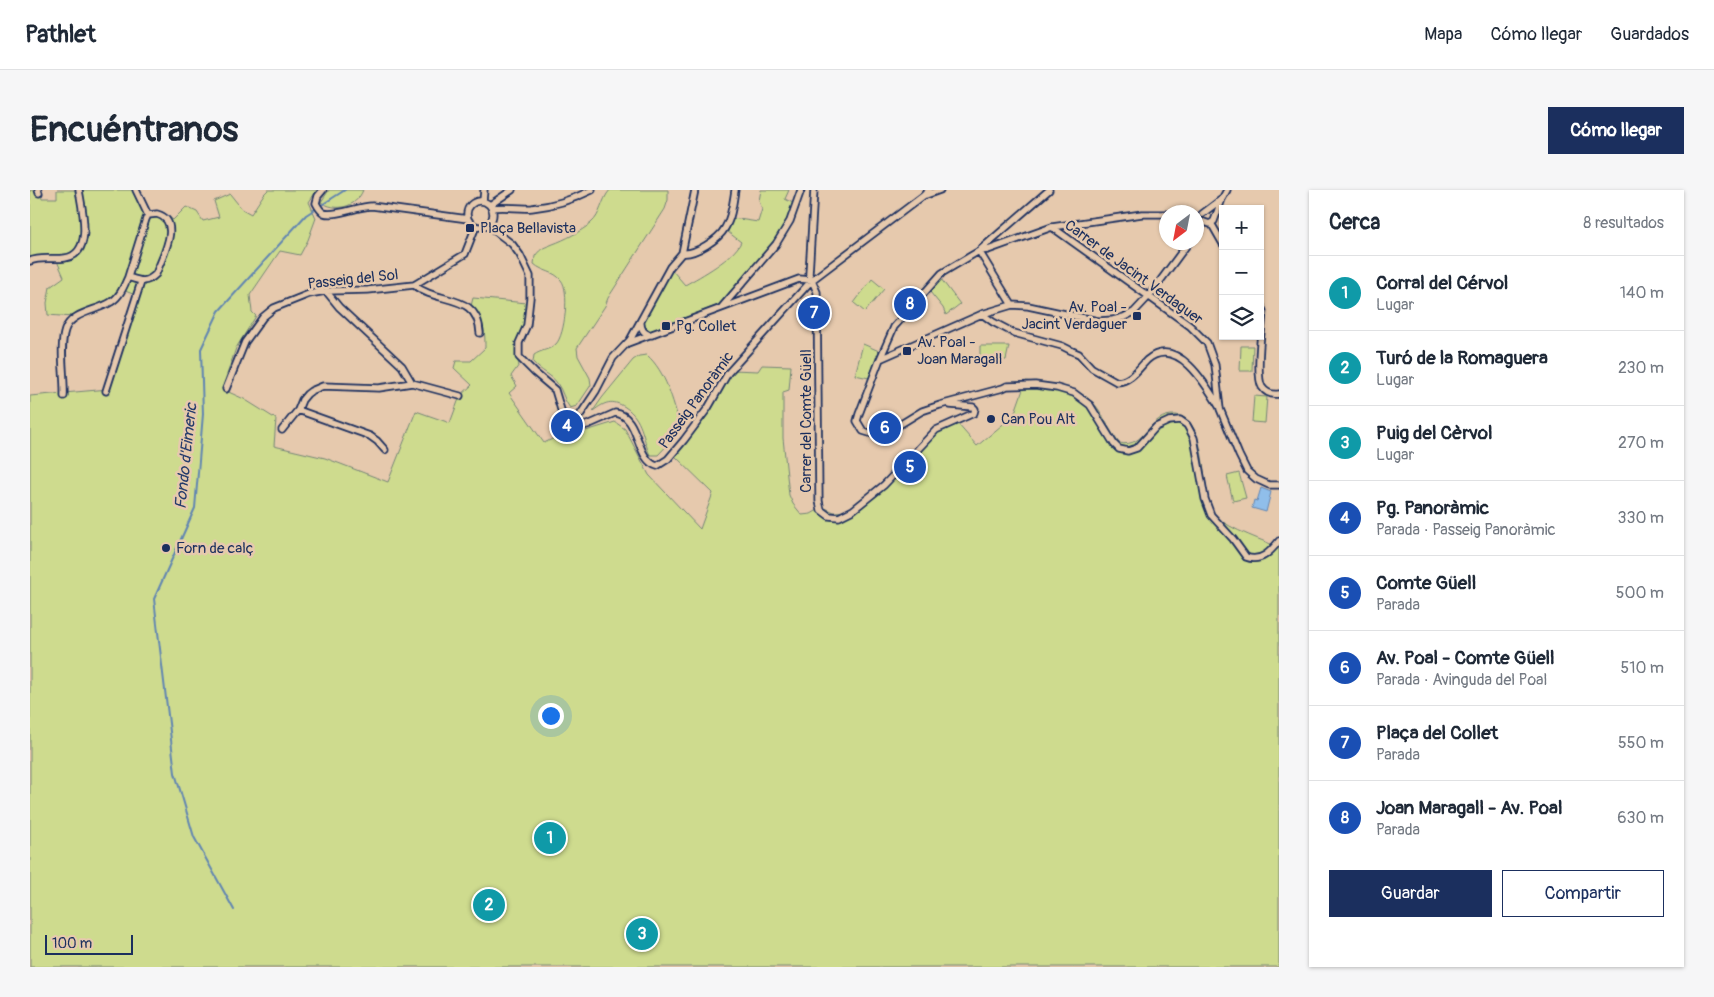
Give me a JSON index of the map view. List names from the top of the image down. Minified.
{"streets":{"street":["Carrer de Jacint Verdaguer","Passeig del Sol","Passeig Panoràmic","Carrer del Comte Güell"]},"crossings":[["Passeig Panoràmic","Carrer del Comte Güell"]],"water":["Fondo d'Eimeric"],"places":{"transit":["Plaça Bellavista","Av. Poal - Jacint Verdaguer","Pg. Collet","Av. Poal - Joan Maragall"],"other":["Can Pou Alt","Forn de calç"]},"scale_bar":"100 m","north":"bottom left","page":{"header":"Pathlet","nav":["Mapa","Cómo llegar","Guardados"],"buttons":["Cómo llegar",["Guardar","Compartir"]],"title":"Encuéntranos","heading":["Cerca","8 resultados"],"map_buttons":["+","−"],"list":[{"mark":"1","name":"Corral del Cérvol","note":"Lugar","value":"140 m"},{"mark":"2","name":"Turó de la Romaguera","note":"Lugar","value":"230 m"},{"mark":"3","name":"Puig del Cèrvol","note":"Lugar","value":"270 m"},{"mark":"4","name":"Pg. Panoràmic","note":"Parada · Passeig Panoràmic","value":"330 m"},{"mark":"5","name":"Comte Güell","note":"Parada","value":"500 m"},{"mark":"6","name":"Av. Poal - Comte Güell","note":"Parada · Avinguda del Poal","value":"510 m"},{"mark":"7","name":"Plaça del Collet","note":"Parada","value":"550 m"},{"mark":"8","name":"Joan Maragall - Av. Poal","note":"Parada","value":"630 m"}],"pins":["8","7","4","6","5","1","2","3"],"scale":"100 m"}}
